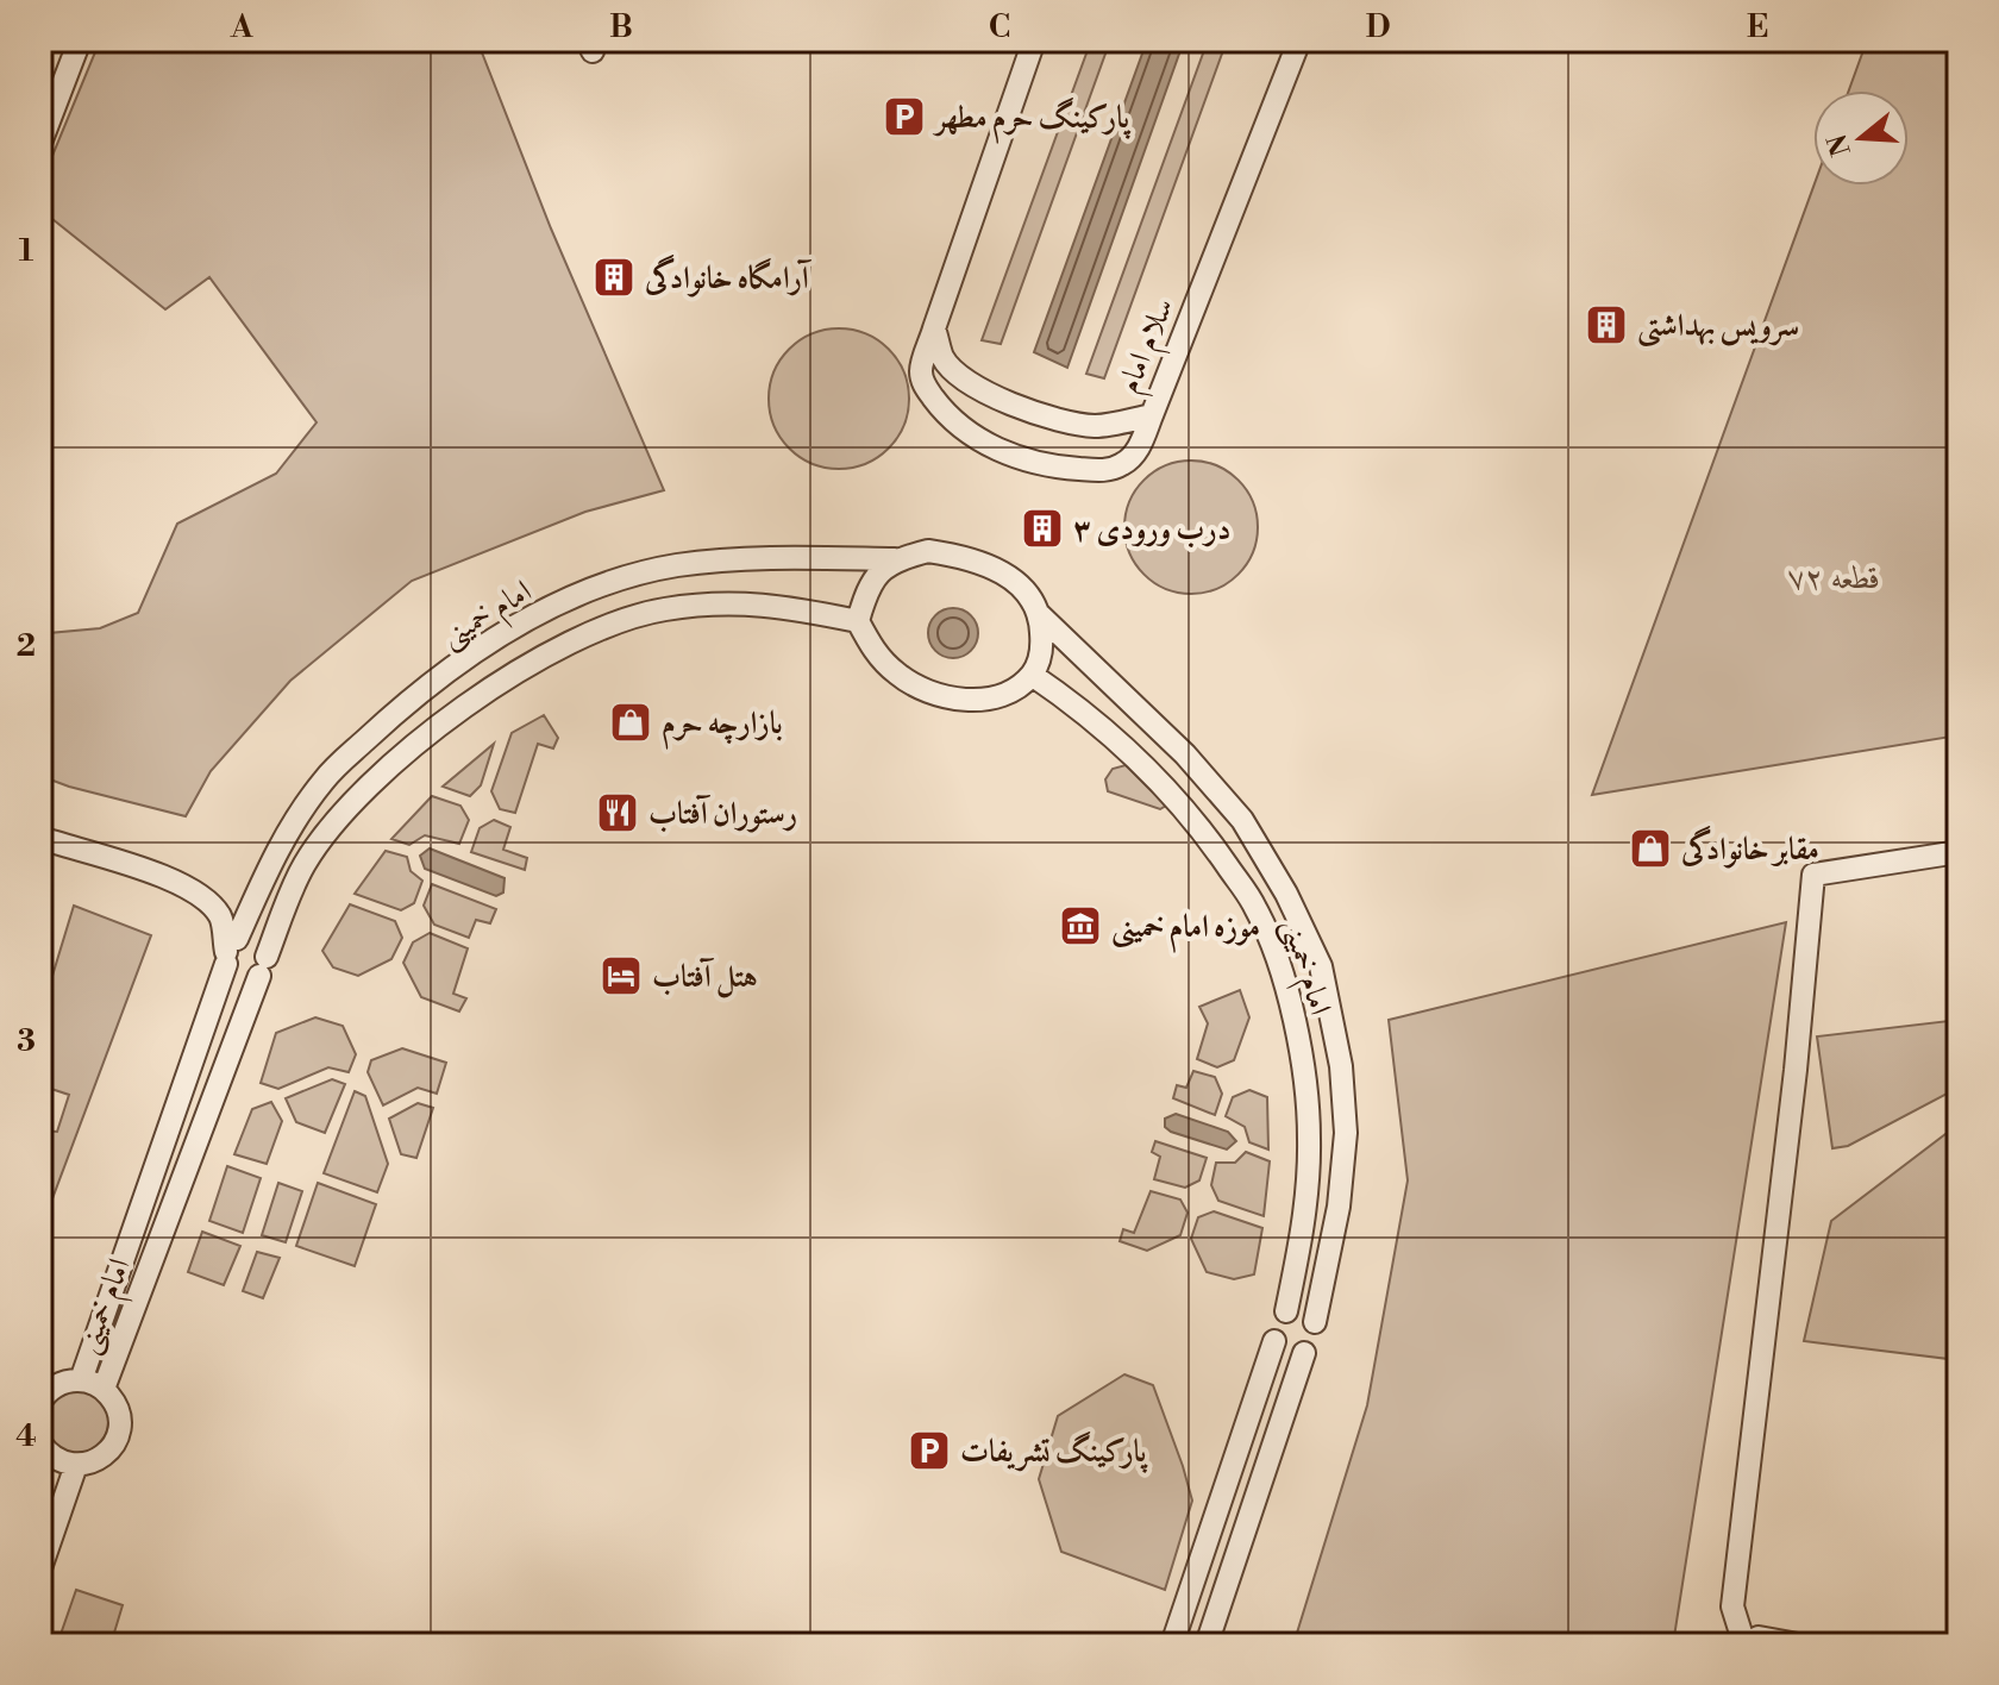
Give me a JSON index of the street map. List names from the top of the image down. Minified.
{"streets":{"street":["سلام امام","امام خمینی"]},"parks":["قطعه ۷۲"],"places":{"parking":["پارکینگ حرم مطهر","پارکینگ تشریفات"],"building":["آرامگاه خانوادگی","سرویس بهداشتی","درب ورودی ۳"],"shop":["بازارچه حرم","مقابر خانوادگی"],"restaurant":["رستوران آفتاب"],"museum":["موزه امام خمینی"],"hotel":["هتل آفتاب"]},"north":"left","grid":{"columns":["A","B","C","D","E"],"rows":["1","2","3","4"]}}
